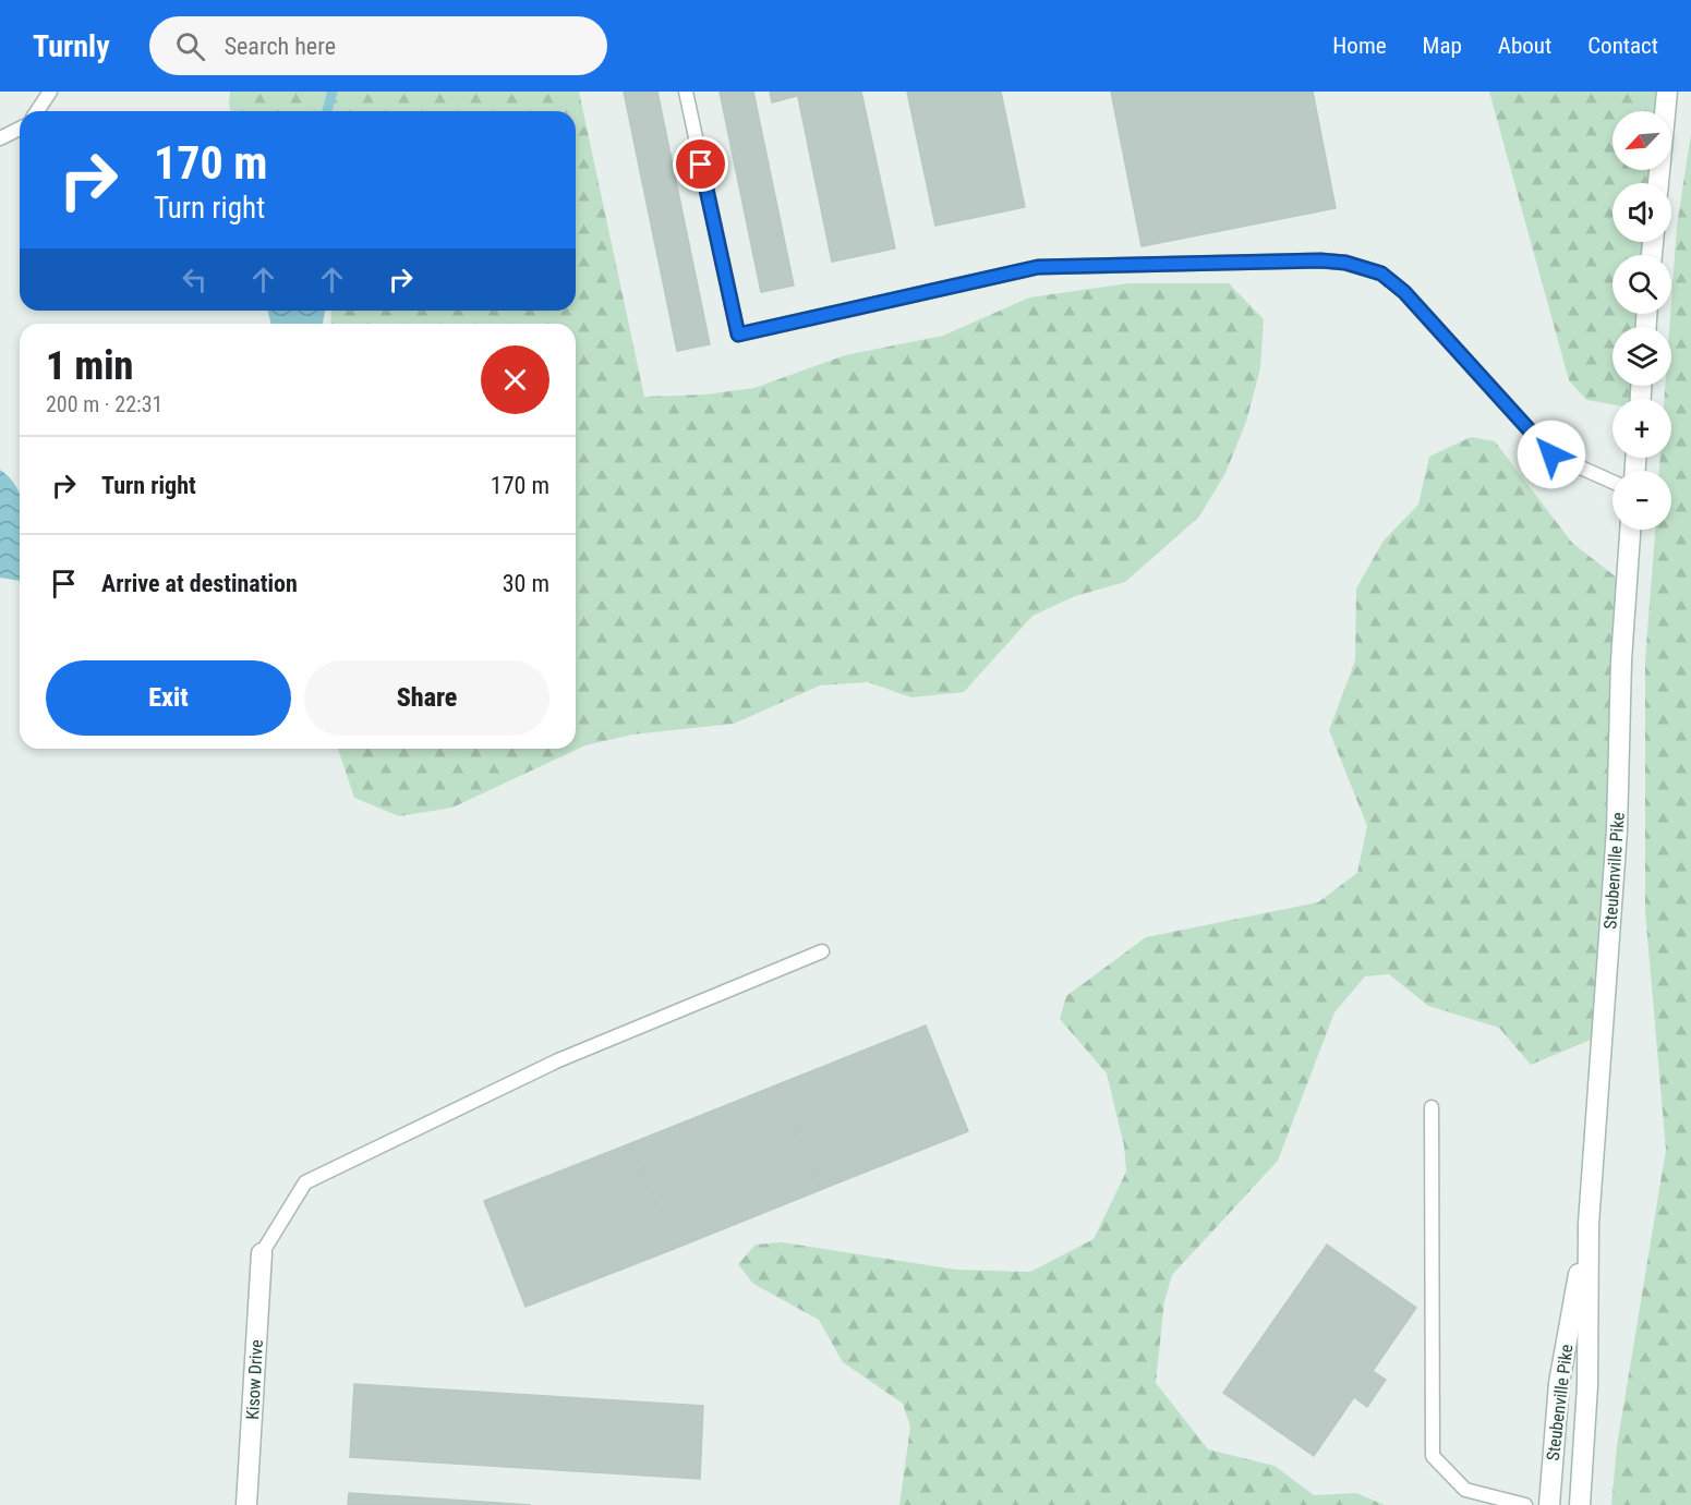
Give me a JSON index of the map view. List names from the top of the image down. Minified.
{"streets":{"main road":["Steubenville Pike","Kisow Drive"]},"north":"bottom left","page":{"header":"Turnly","search":"Search here","nav":["Home","Map","About","Contact"],"map_buttons":["+","−"],"turn":["170 m","Turn right"],"heading":["1 min","200 m · 22:31"],"list":[{"name":"Turn right","value":"170 m"},{"name":"Arrive at destination","value":"30 m"}],"buttons":["Exit","Share"]}}
